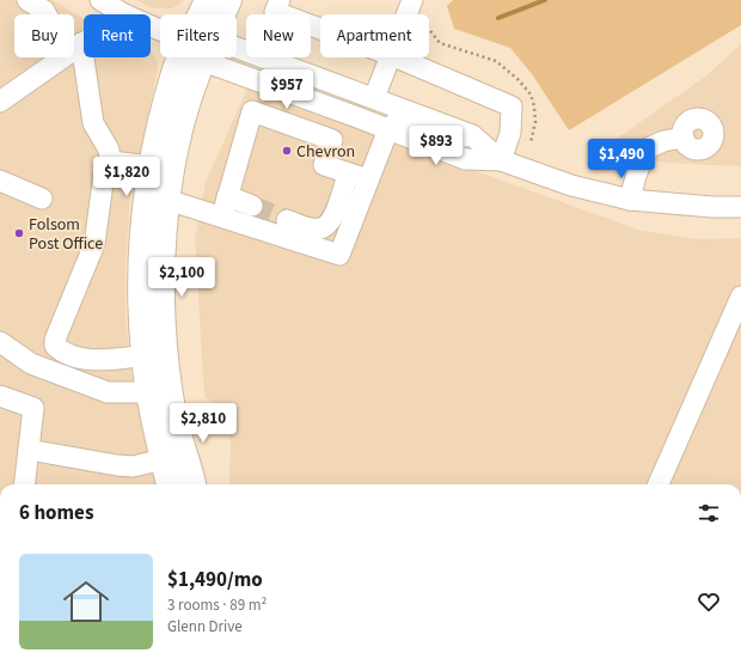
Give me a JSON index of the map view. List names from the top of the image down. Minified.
{"places":["Chevron","Folsom Post Office"],"page":{"chip":["Buy","Rent","Filters","New","Apartment"],"price":["$957","$893","$1,490","$1,820","$2,100","$2,810"],"heading":"6 homes","list":[{"name":"$1,490/mo","note":"3 rooms · 89 m² · Glenn Drive"}]}}
